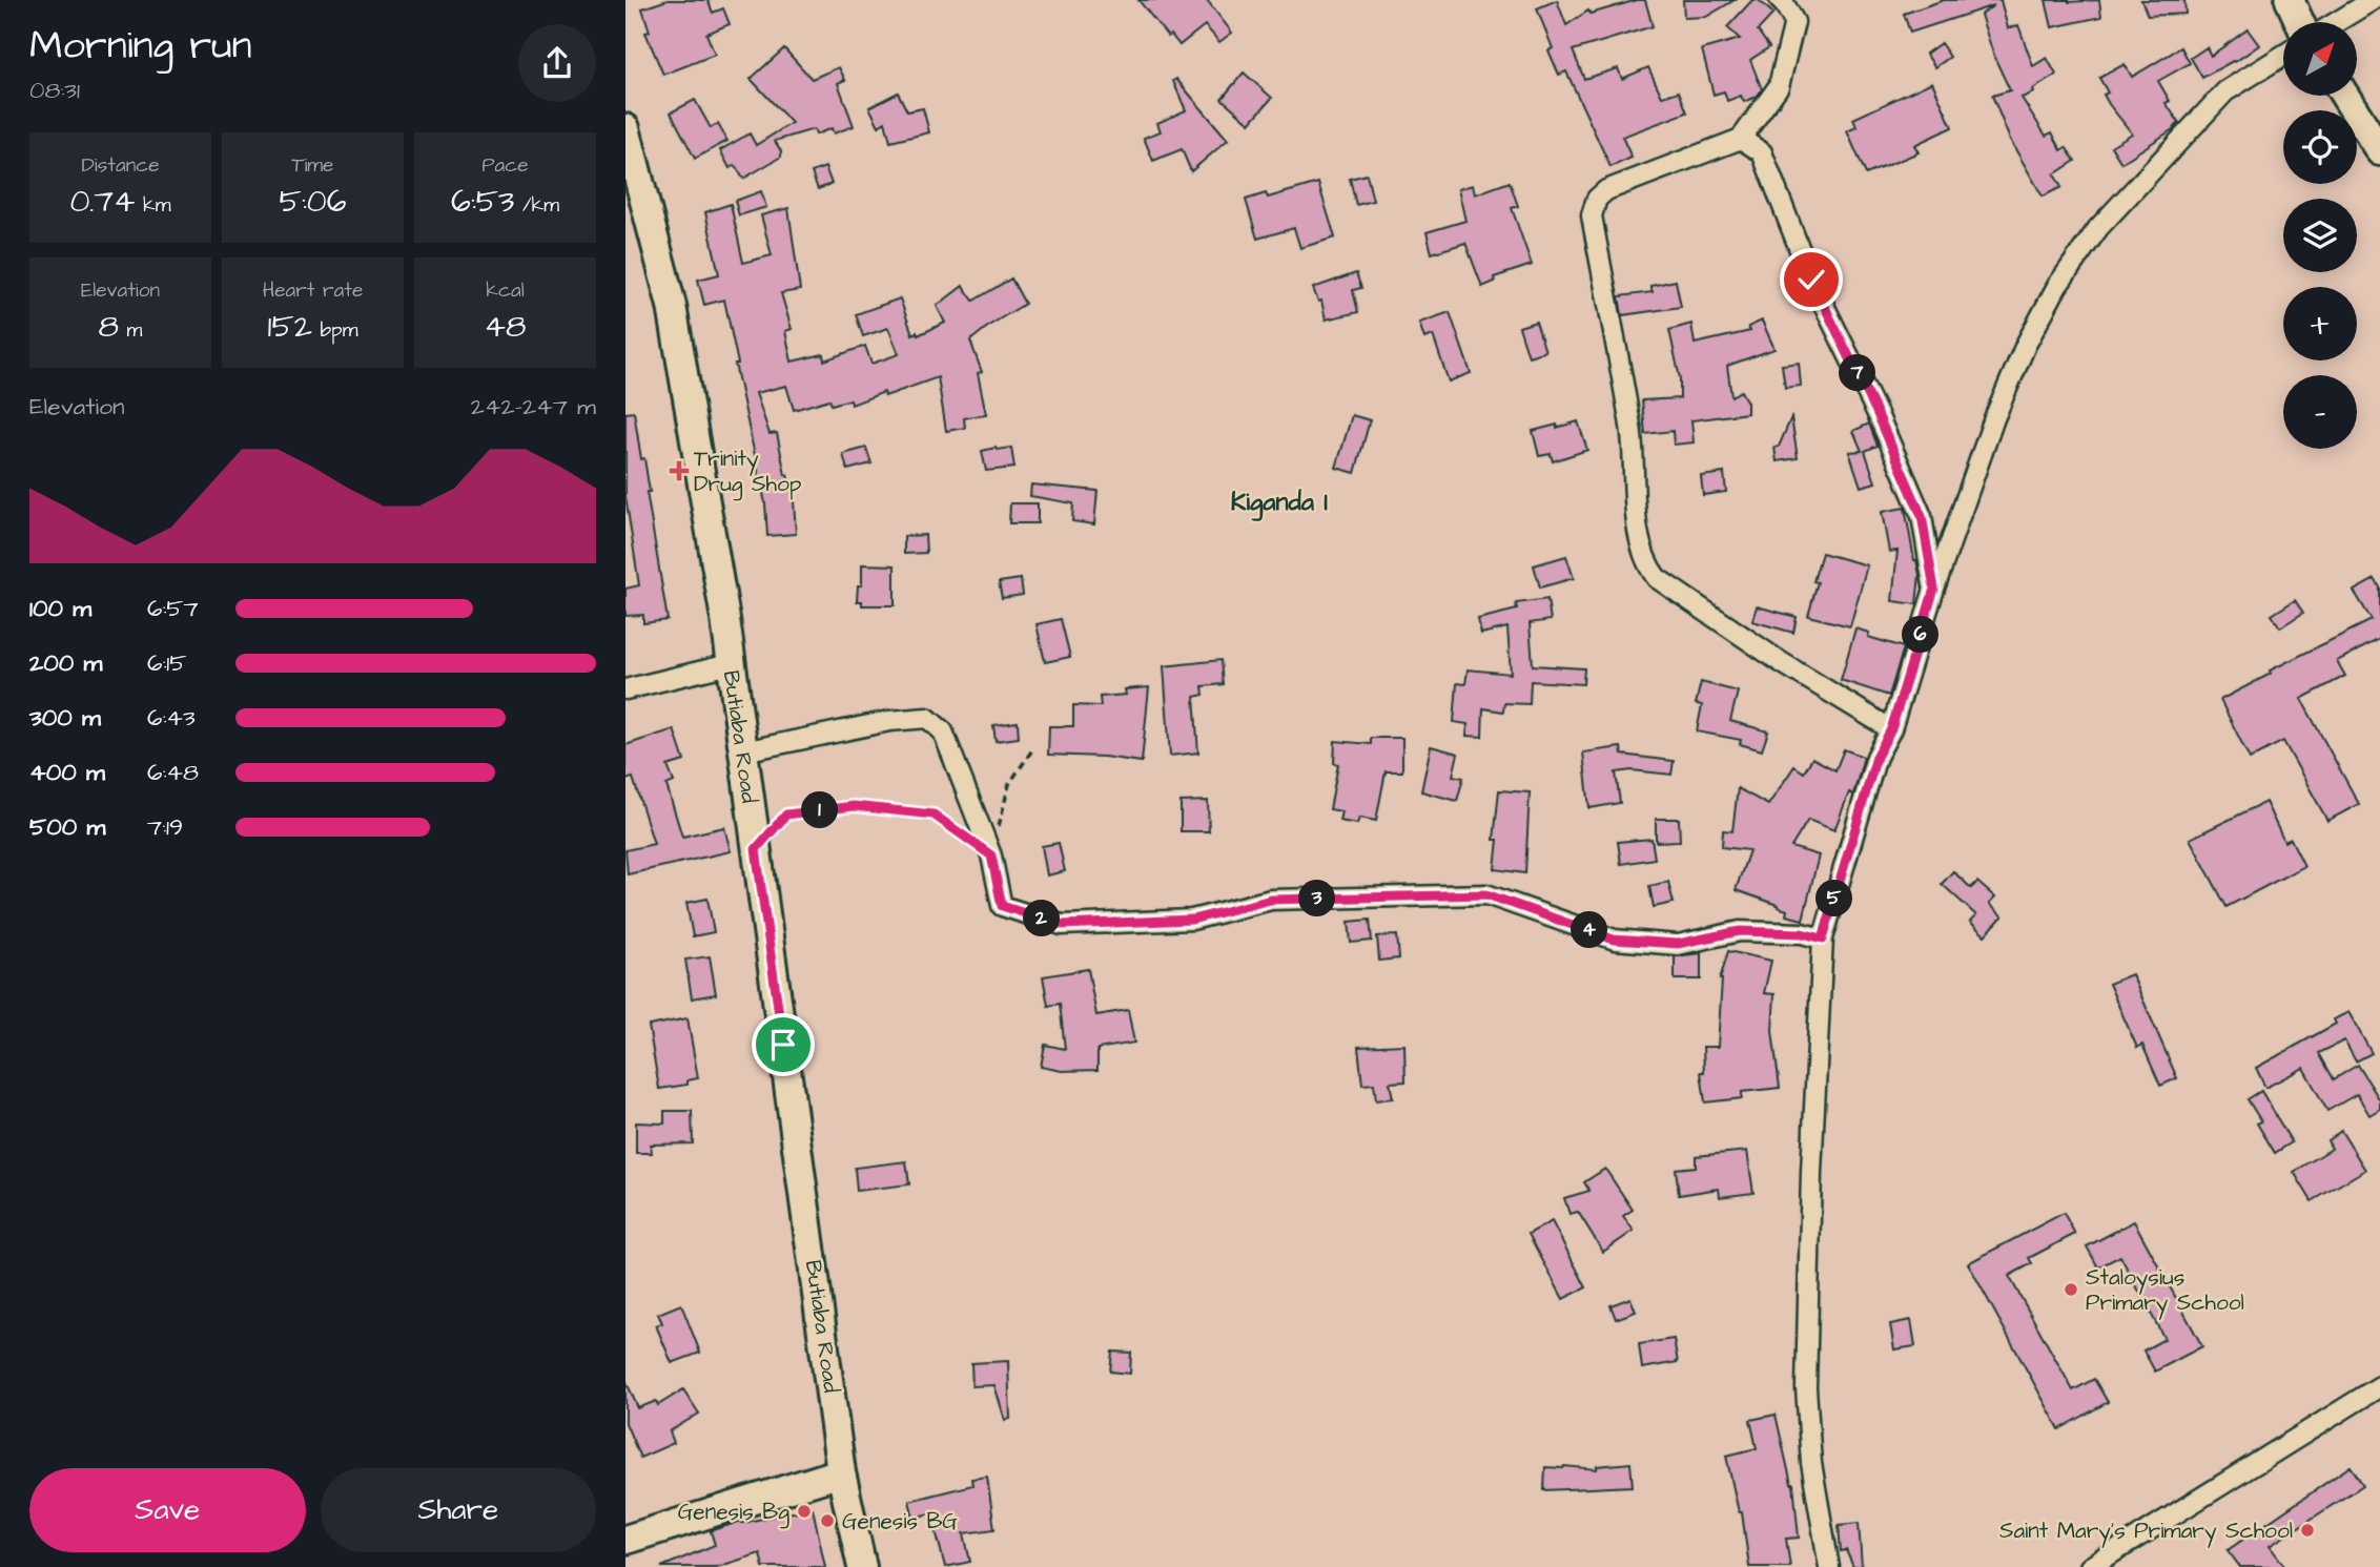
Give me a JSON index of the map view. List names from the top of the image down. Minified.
{"streets":{"main road":["Butiaba Road"]},"districts":["Kiganda I"],"places":{"health":["Trinity Drug Shop"],"other":["Staloysius Primary School","Genesis Bg","Genesis BG","Saint Mary's Primary School"]},"north":"top right","page":{"heading":["Morning run","08:31"],"map_buttons":["+","−"],"stats":[["Distance","0.74 km"],["Time","5:06"],["Pace","6:53 /km"],["Elevation","8 m"],["Heart rate","152 bpm"],["kcal","48"]],"pins":["7","6","1","3","5","2","4"],"chart":["Elevation","242–247 m"],"list":[{"name":"100 m","note":"6:57"},{"name":"200 m","note":"6:15"},{"name":"300 m","note":"6:43"},{"name":"400 m","note":"6:48"},{"name":"500 m","note":"7:19"}],"buttons":["Save","Share"]}}
